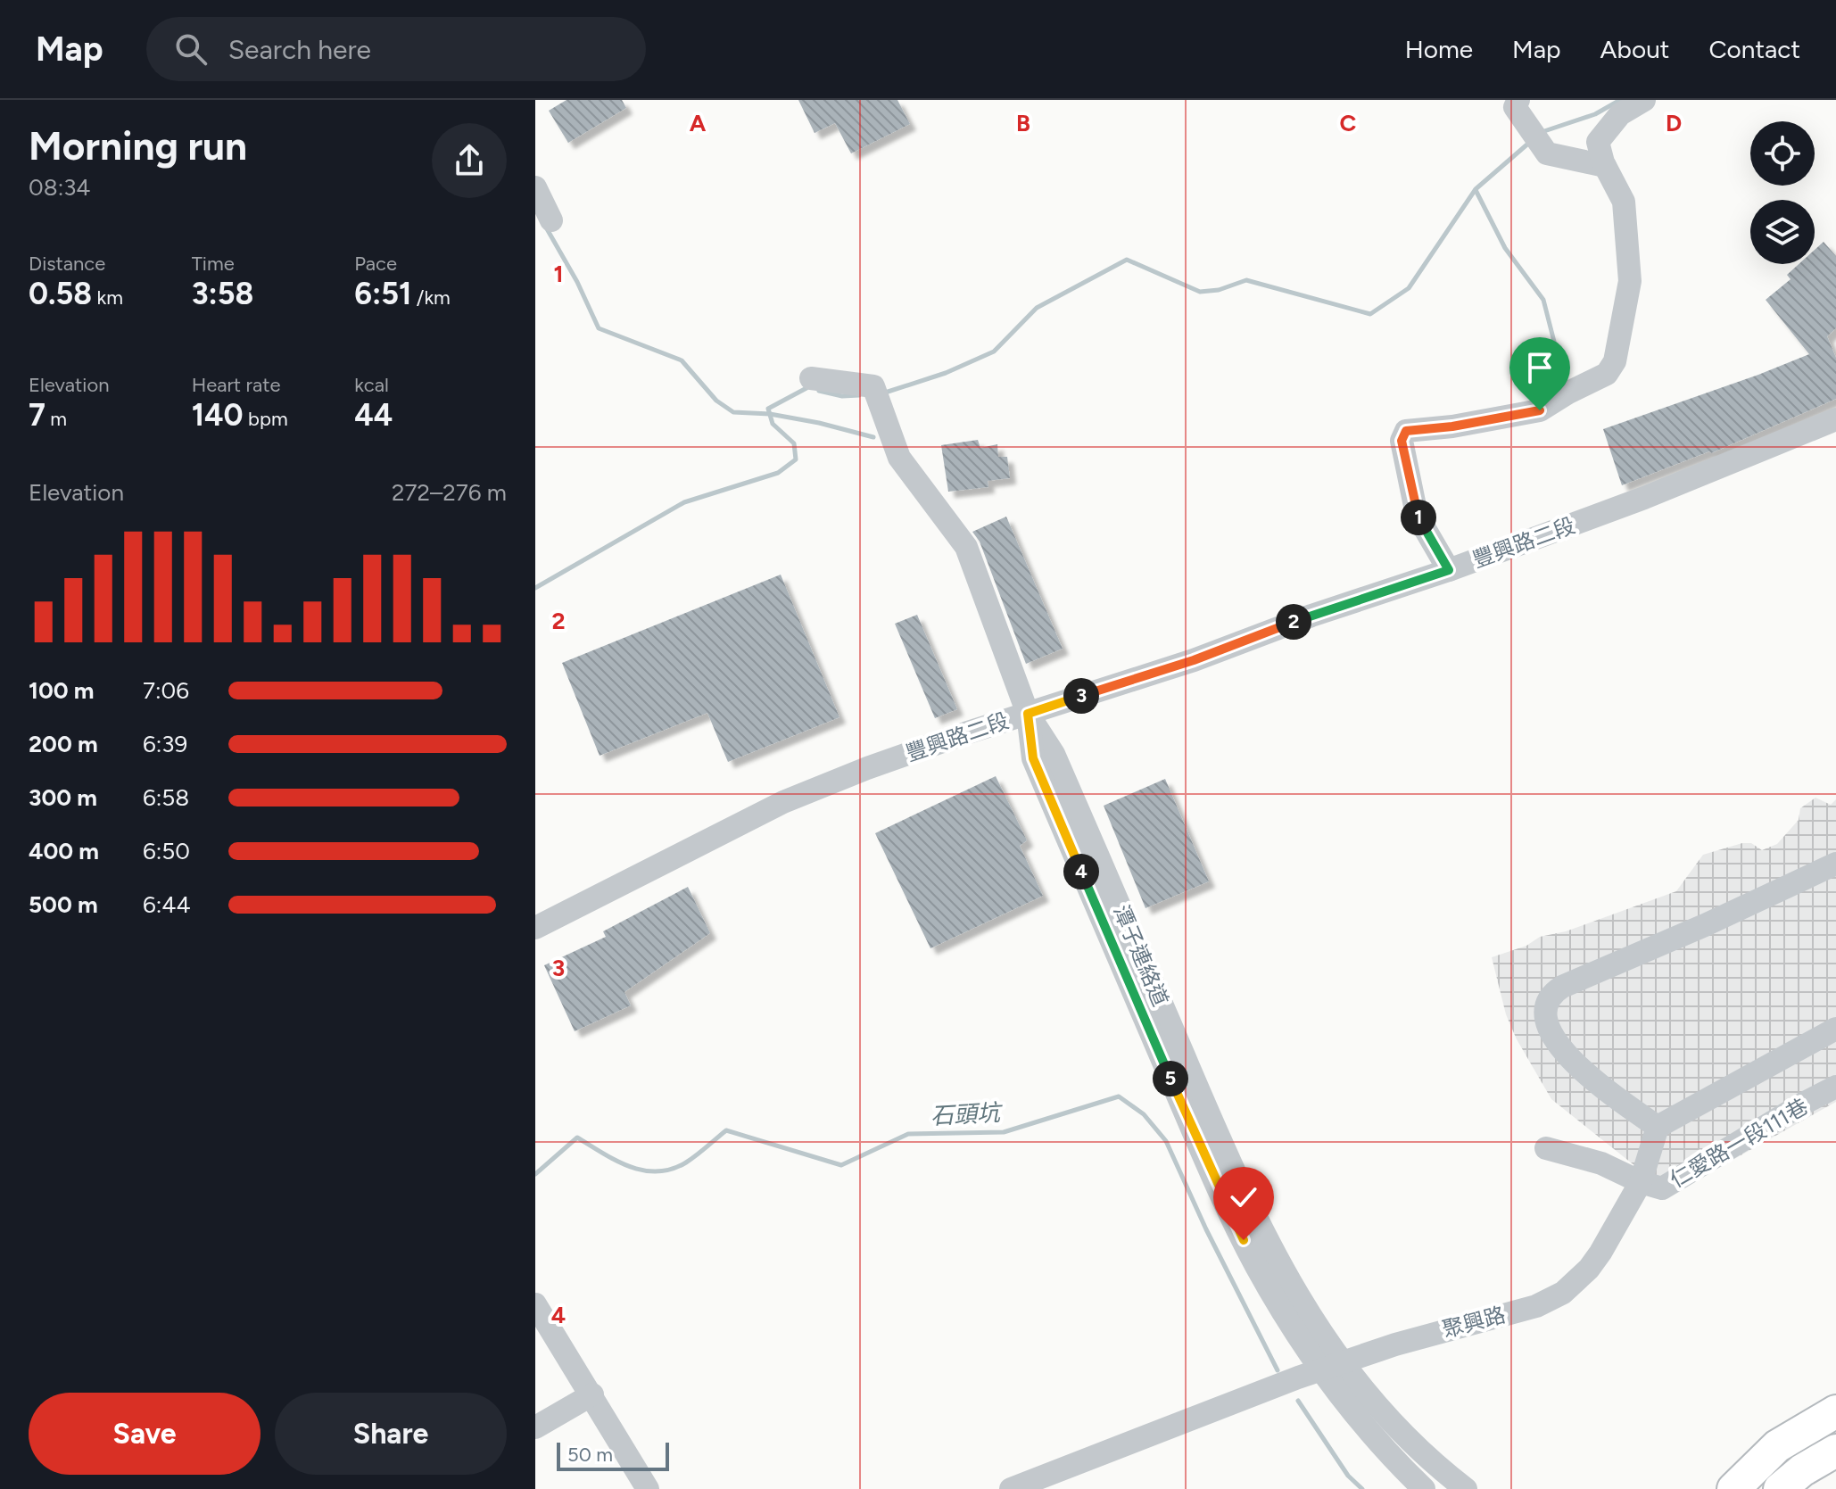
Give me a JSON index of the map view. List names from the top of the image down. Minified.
{"streets":{"street":["豐興路二段","潭子連絡道","仁愛路一段111巷","聚興路"]},"crossings":[["豐興路二段","潭子連絡道"],["潭子連絡道","聚興路"],["仁愛路一段111巷","聚興路"]],"water":["石頭坑"],"scale_bar":"50 m","page":{"header":"Map","search":"Search here","nav":["Home","Map","About","Contact"],"heading":["Morning run","08:34"],"stats":[["Distance","0.58 km"],["Time","3:58"],["Pace","6:51 /km"],["Elevation","7 m"],["Heart rate","140 bpm"],["kcal","44"]],"chart":["Elevation","272–276 m"],"pins":["1","2","3","4","5"],"list":[{"name":"100 m","note":"7:06"},{"name":"200 m","note":"6:39"},{"name":"300 m","note":"6:58"},{"name":"400 m","note":"6:50"},{"name":"500 m","note":"6:44"}],"buttons":["Save","Share"],"scale":"50 m"},"grid":{"columns":["A","B","C","D"],"rows":["1","2","3","4"]}}
